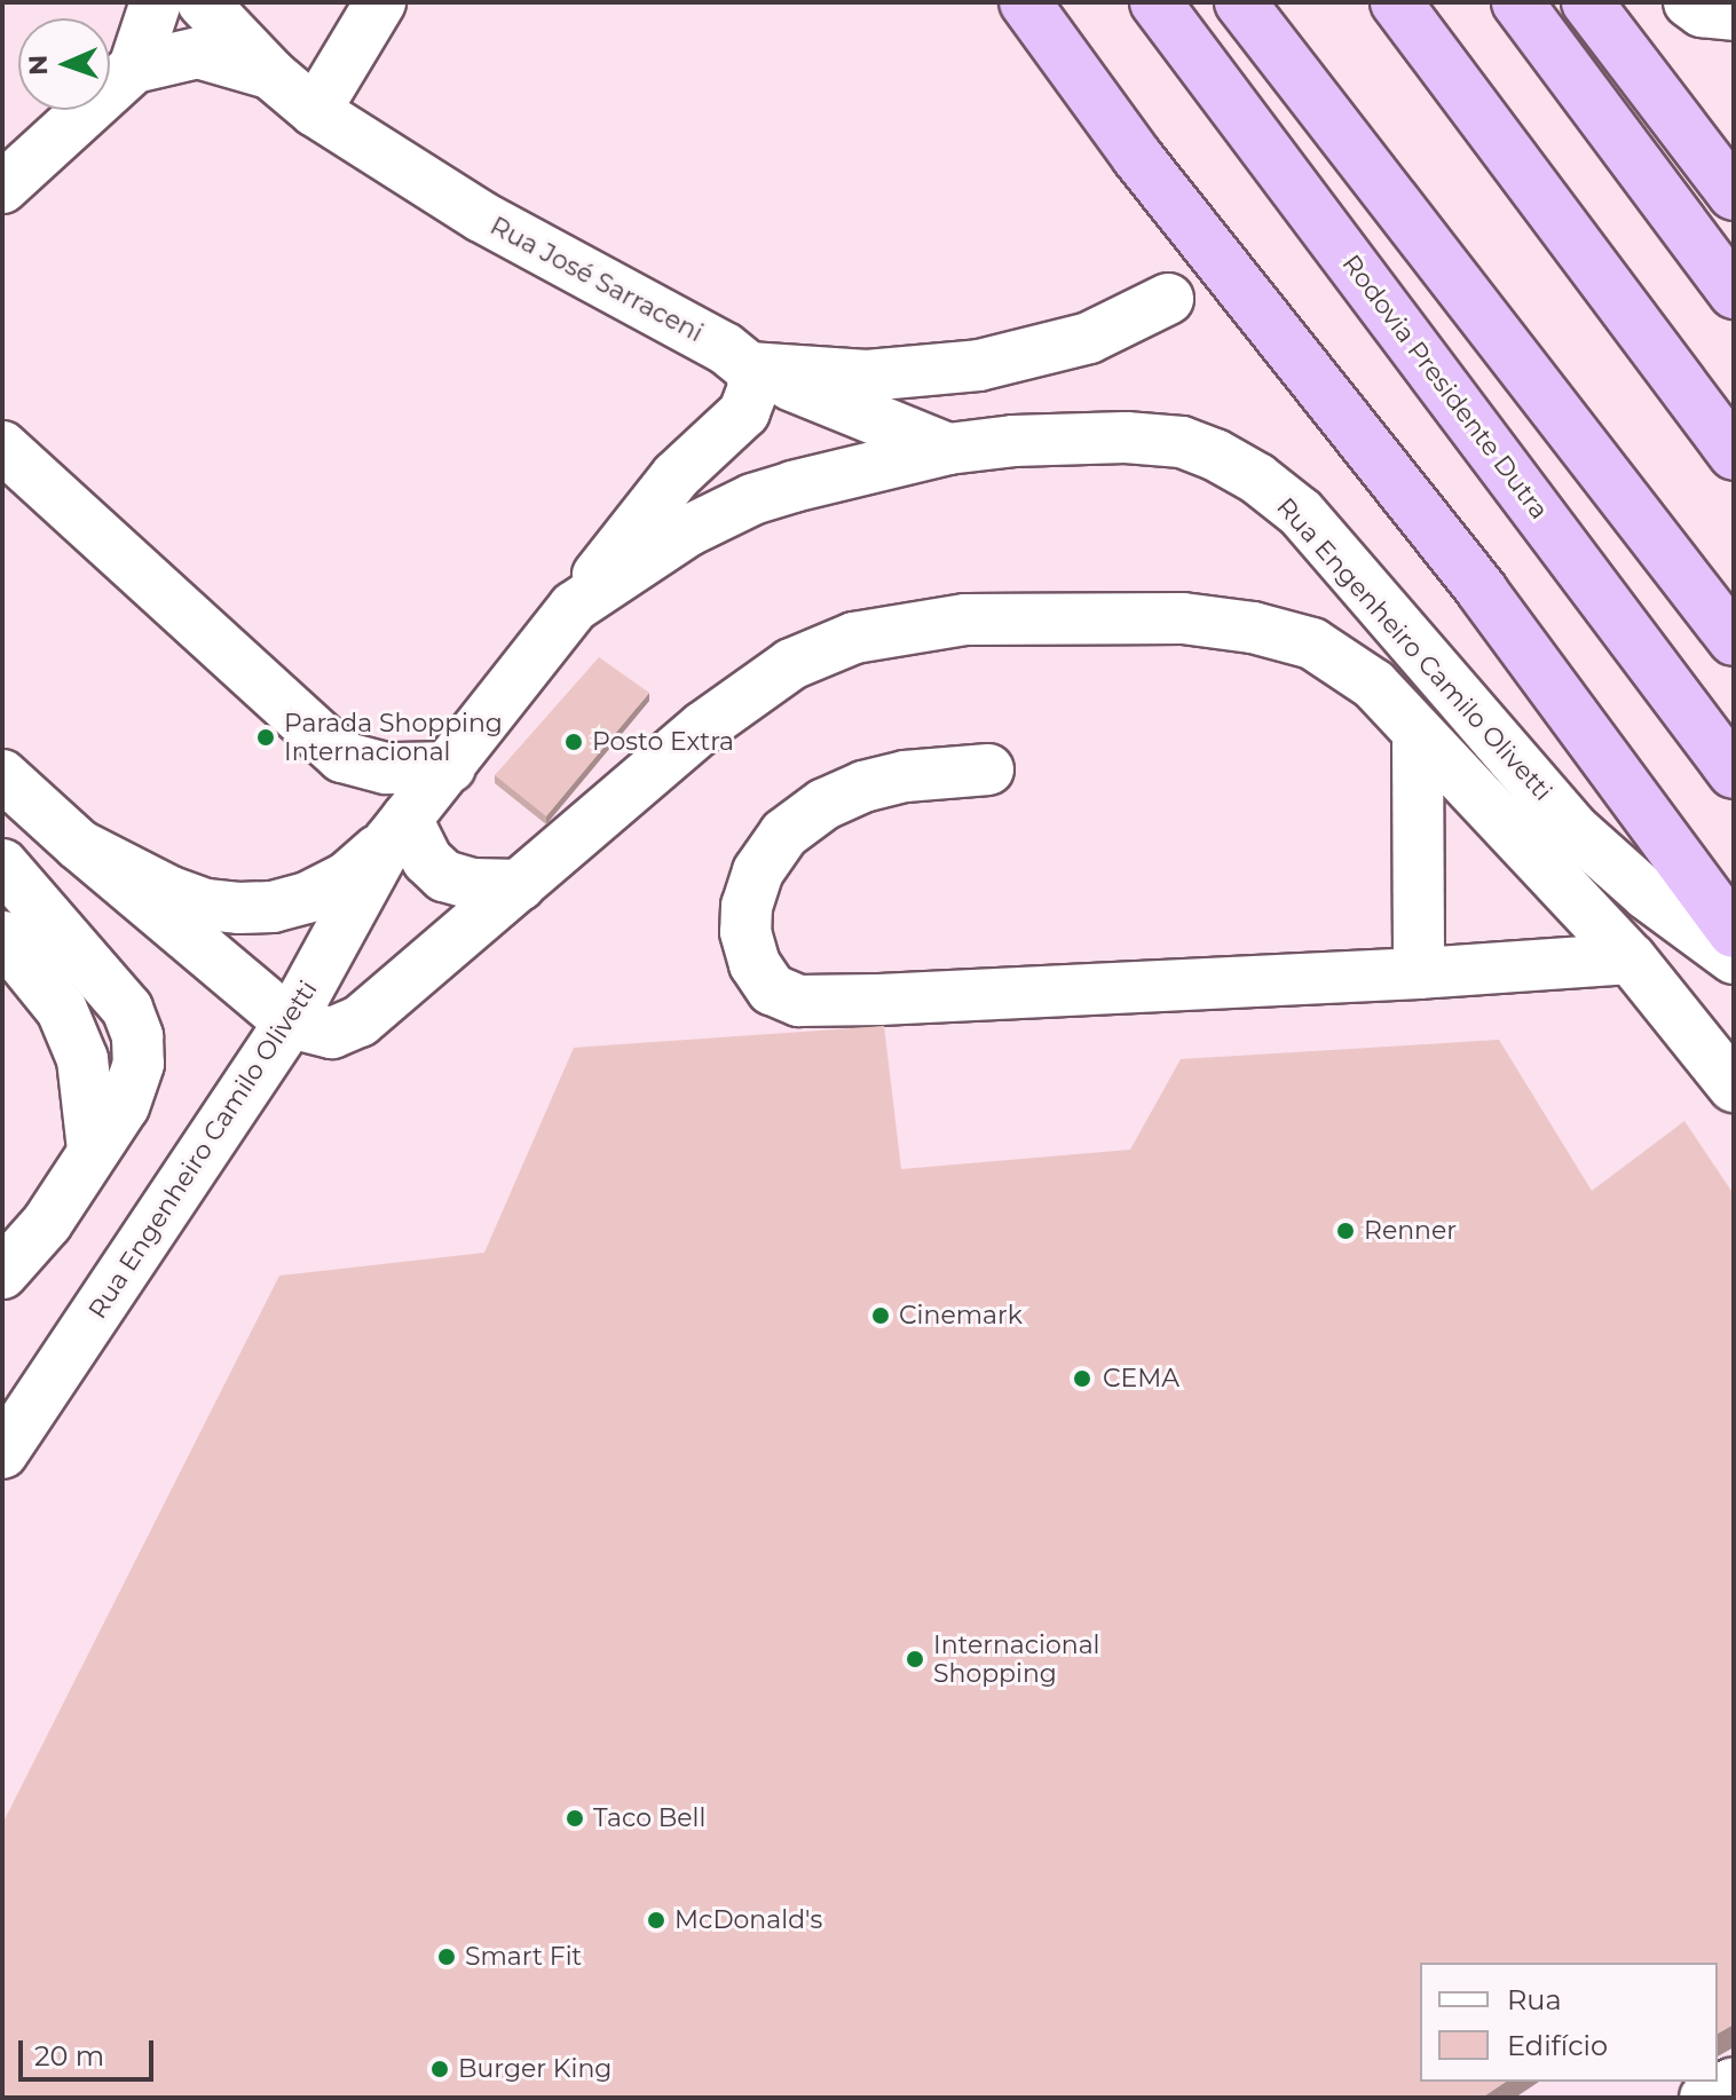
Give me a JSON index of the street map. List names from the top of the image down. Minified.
{"streets":{"highway":["Rodovia Presidente Dutra"],"street":["Rua José Sarraceni","Rua Engenheiro Camilo Olivetti"]},"crossings":[["Rua José Sarraceni","Rua Engenheiro Camilo Olivetti"]],"places":["Parada Shopping Internacional","Posto Extra","Renner","Cinemark","CEMA","Internacional Shopping","Taco Bell","McDonald's","Smart Fit","Burger King"],"legend":["Rua","Edifício"],"scale_bar":"20 m","north":"left"}
